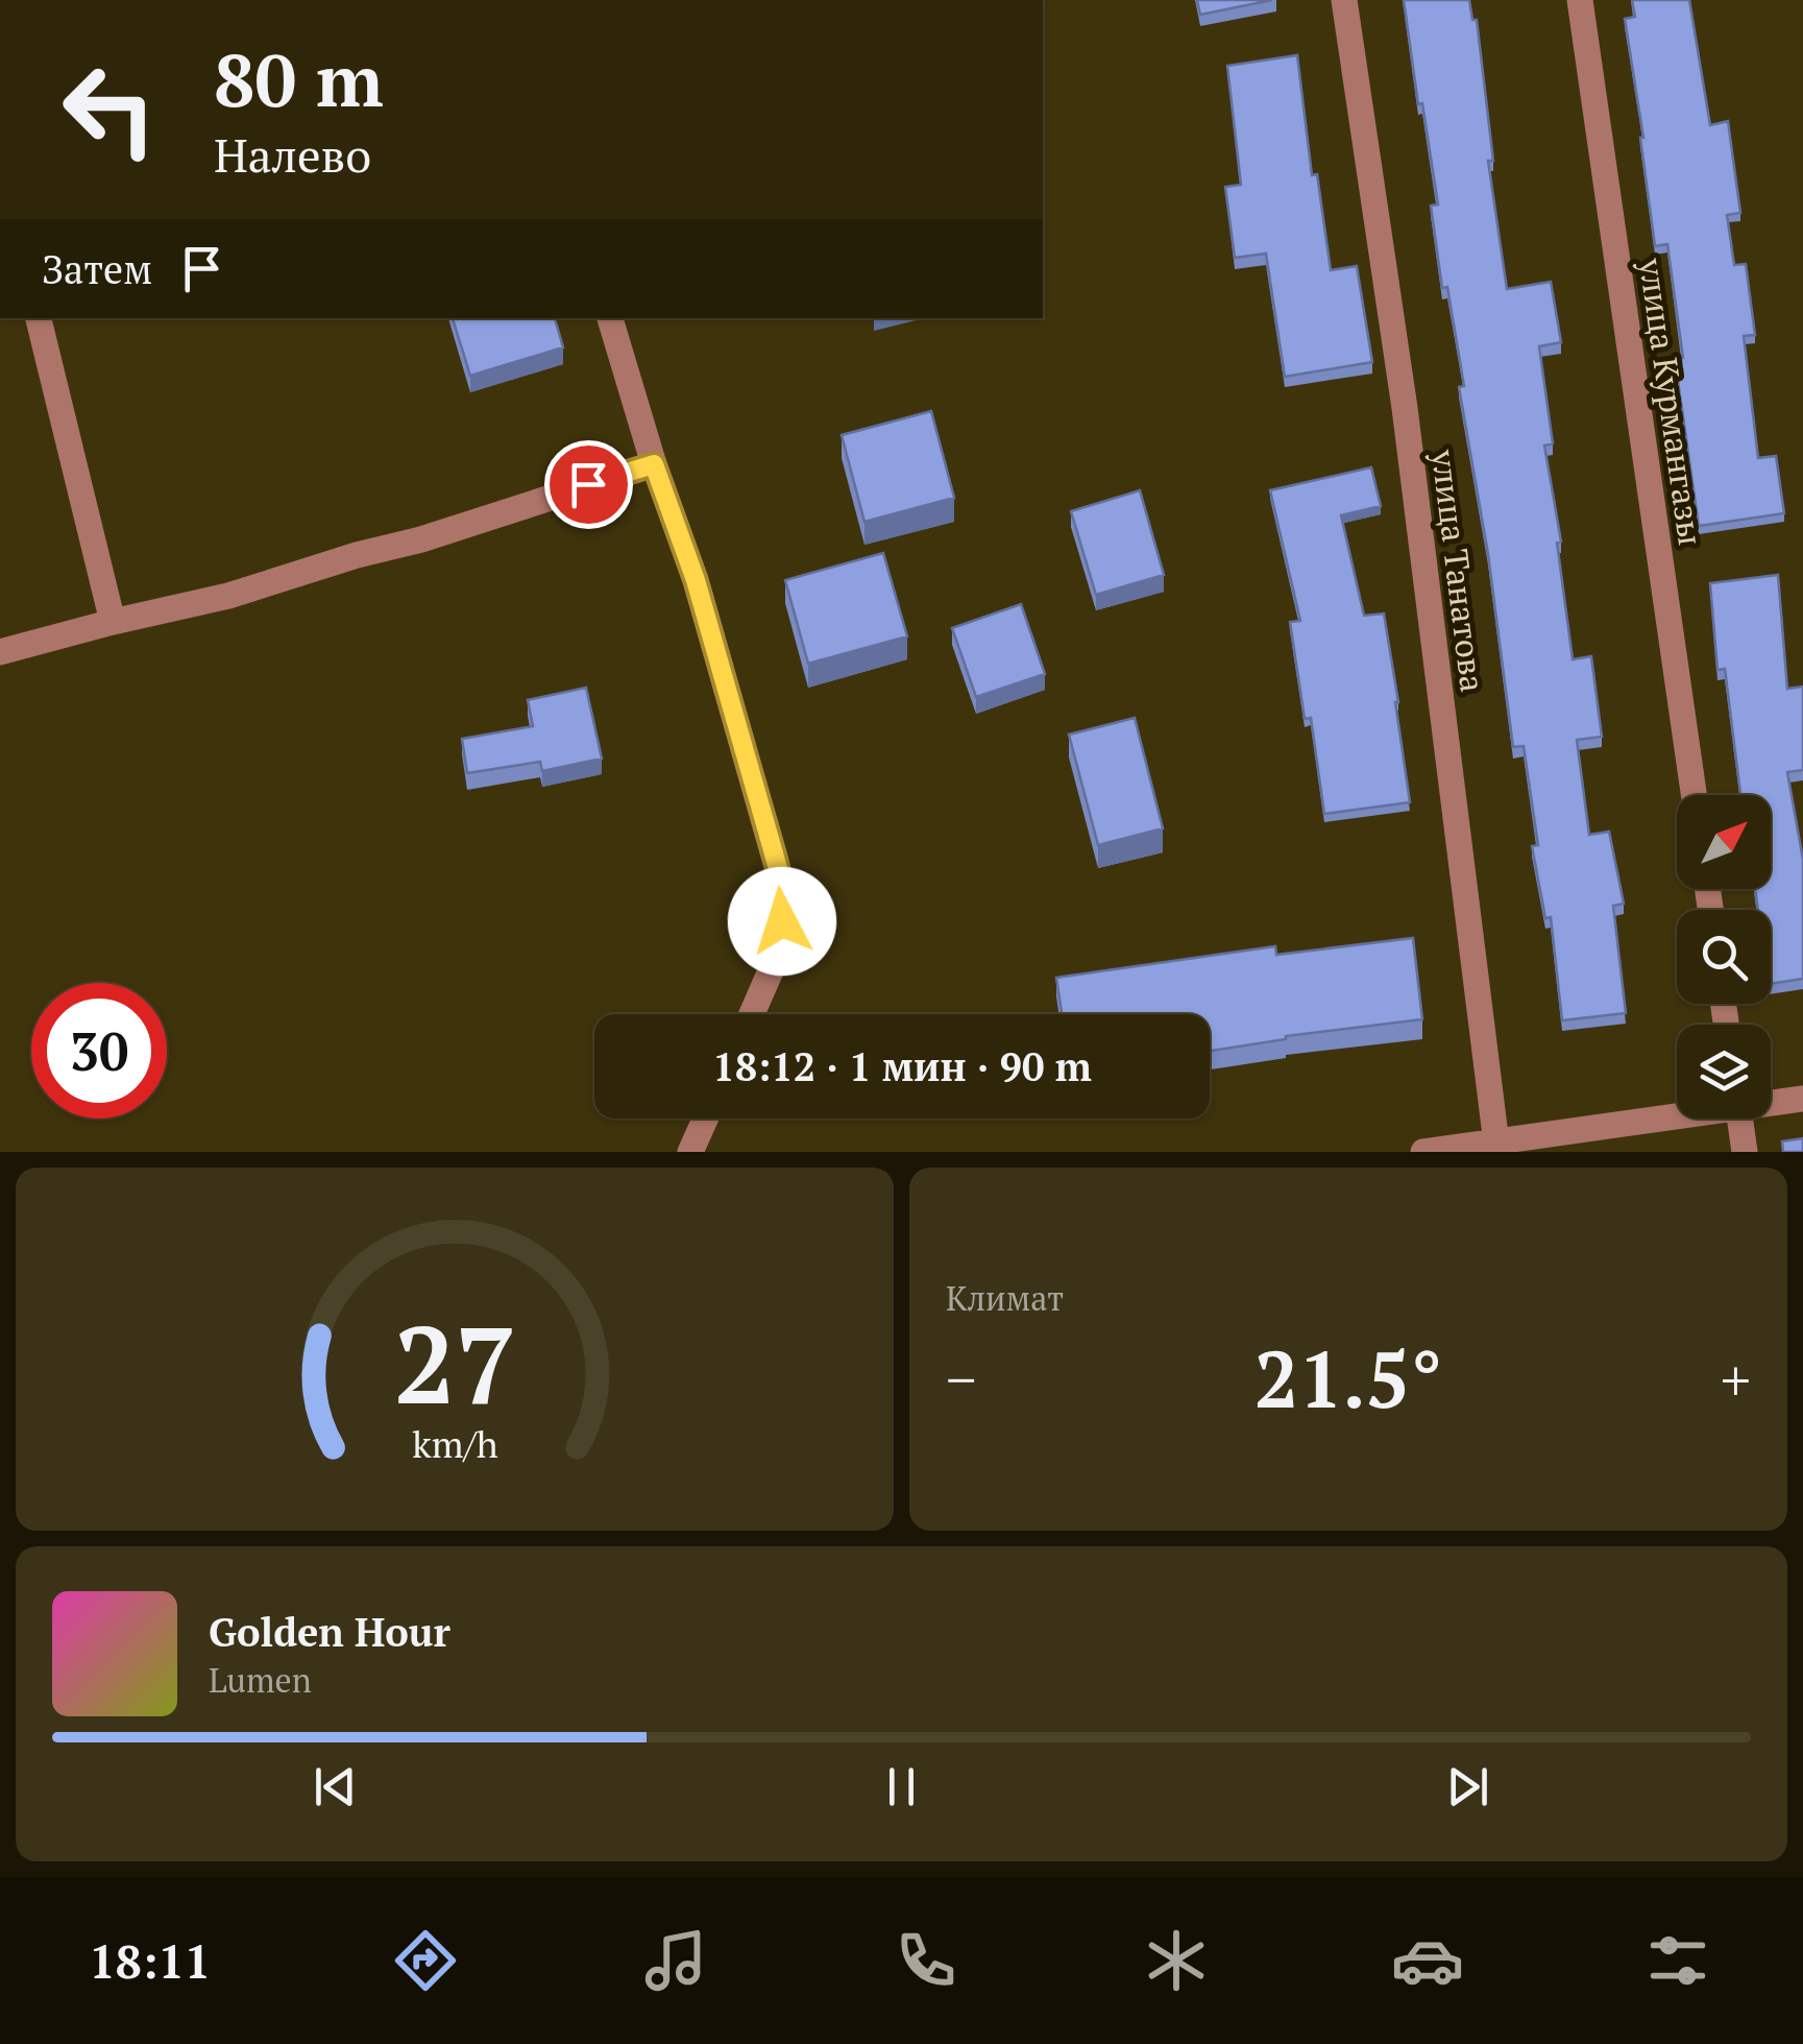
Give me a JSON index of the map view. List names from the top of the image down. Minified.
{"streets":{"street":["улица Курмангазы","улица Танатова"]},"north":"top right","page":{"turn":["80 m","Налево"],"then":"Затем","limit":"30","trip":"18:12 · 1 мин · 90 m","tile":"Климат","heat":["−","21.5°","+"],"song":["Golden Hour","Lumen"],"tabs":"18:11","gauge":["27","km/h"]}}
